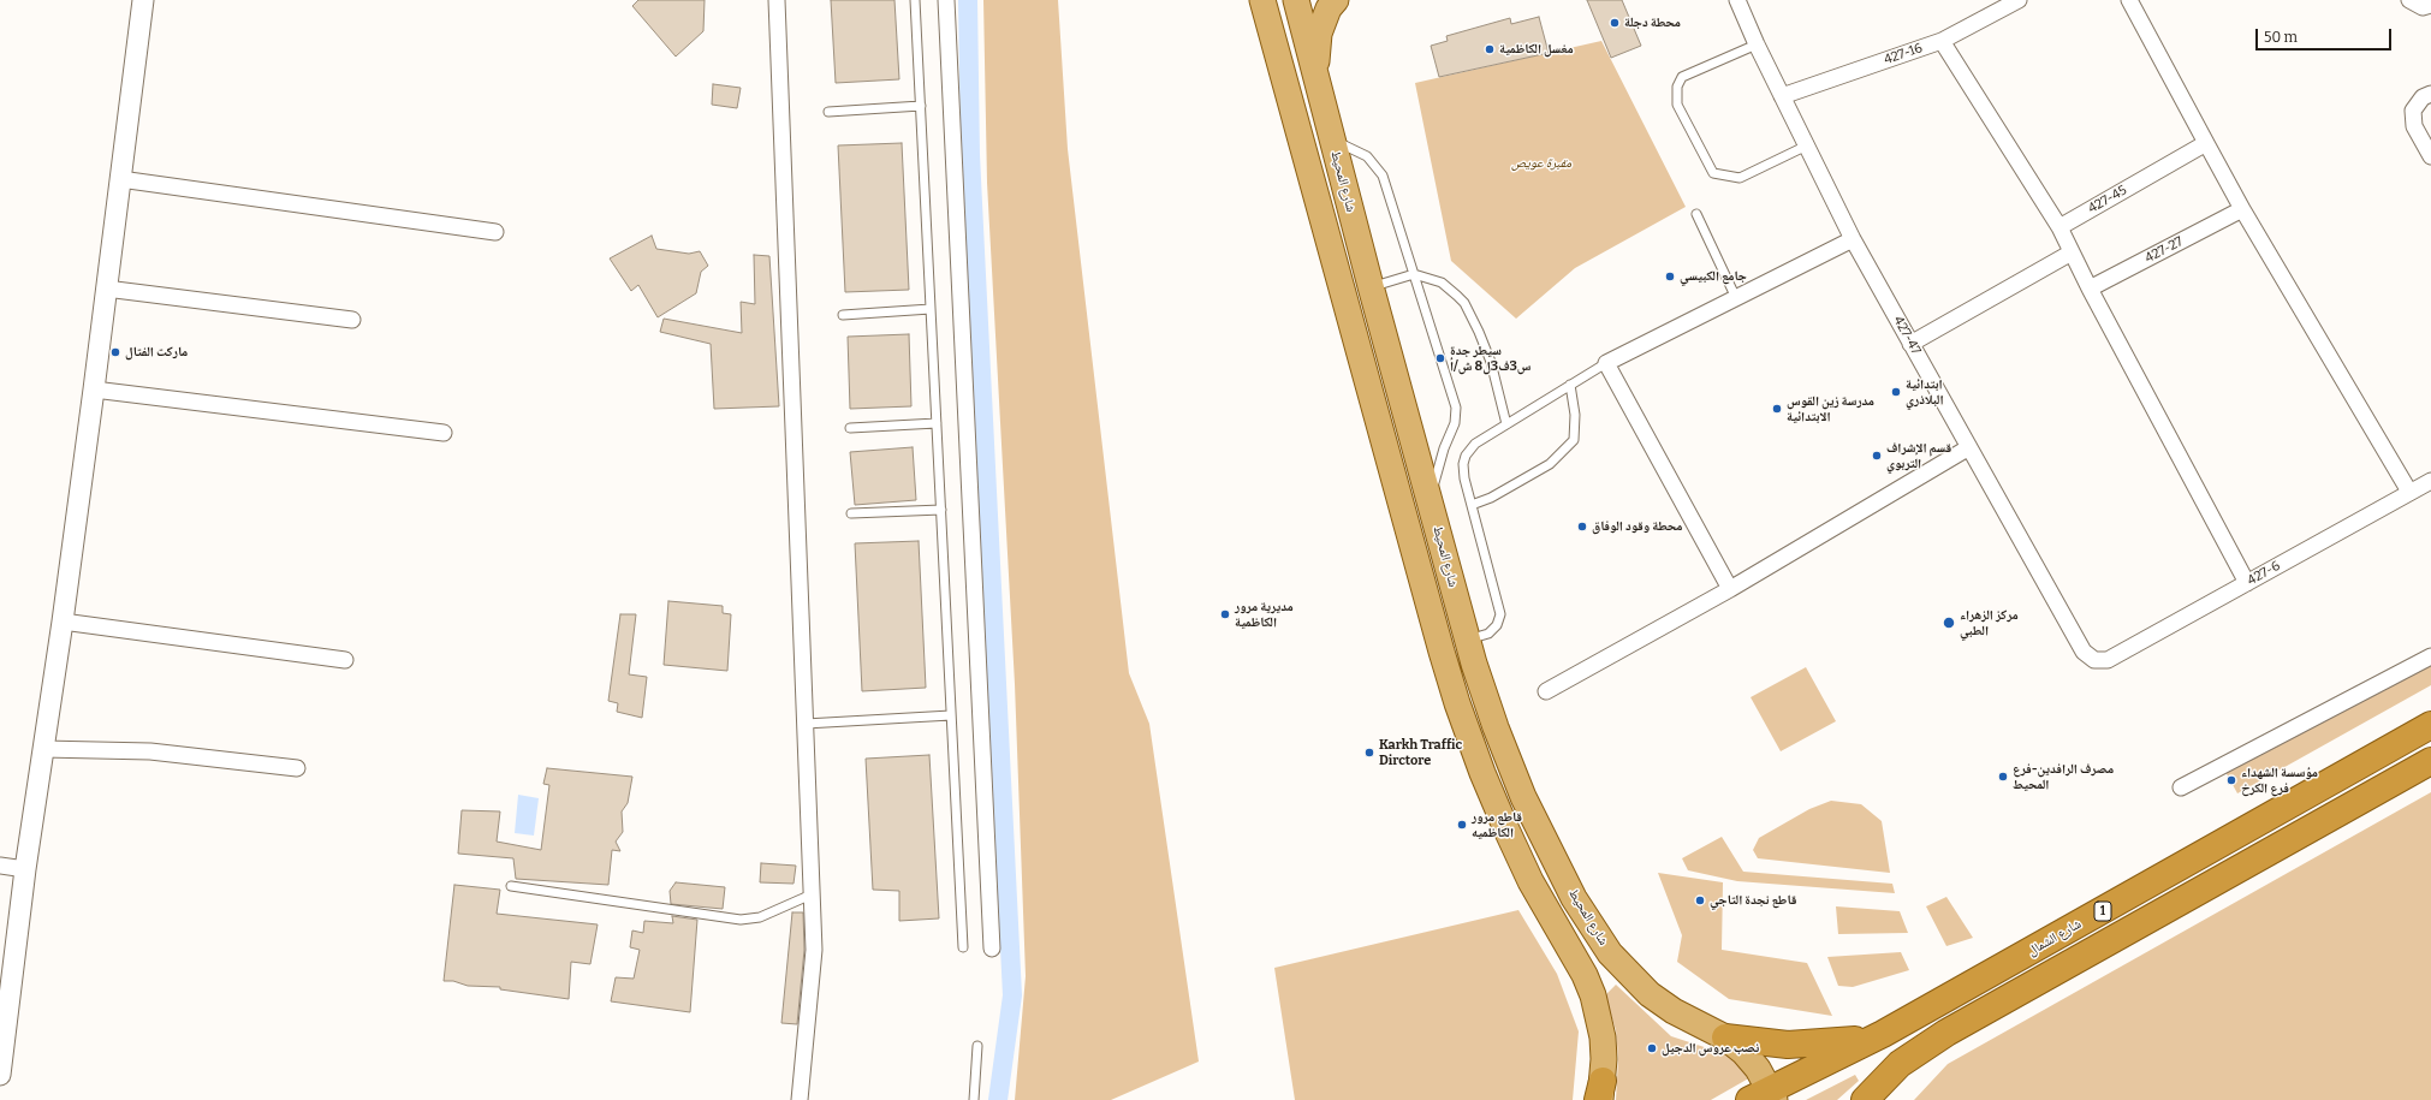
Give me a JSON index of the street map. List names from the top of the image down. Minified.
{"streets":{"highway":["1","شارع الشمال"],"main road":["شارع المحيط"],"street":["427-16","427-45","427-27","427-47","427-6"]},"crossings":[["427-16","427-47"],["شارع المحيط","شارع الشمال"],["427-47","427-6"]],"parks":["مقبرة عويص"],"places":["محطة دجلة","مغسل الكاظمية","جامع الكبيسي","ماركت الفتال","سيطر جدة س3ف3ل8 ش/أ","ابتدائية البلاذري","مدرسة زين القوس الابتدائية","قسم الإشراف التربوي","محطة وقود الوفاق","مديرية مرور الكاظمية","مركز الزهراء الطبي","Karkh Traffic Dirctore","مصرف الرافدين-فرع المحيط","مؤسسة الشهداء فرع الكرخ","قاطع مرور الكاظميه","قاطع نجدة التاجي","نصب عروس الدجيل"],"scale_bar":"50 m"}
